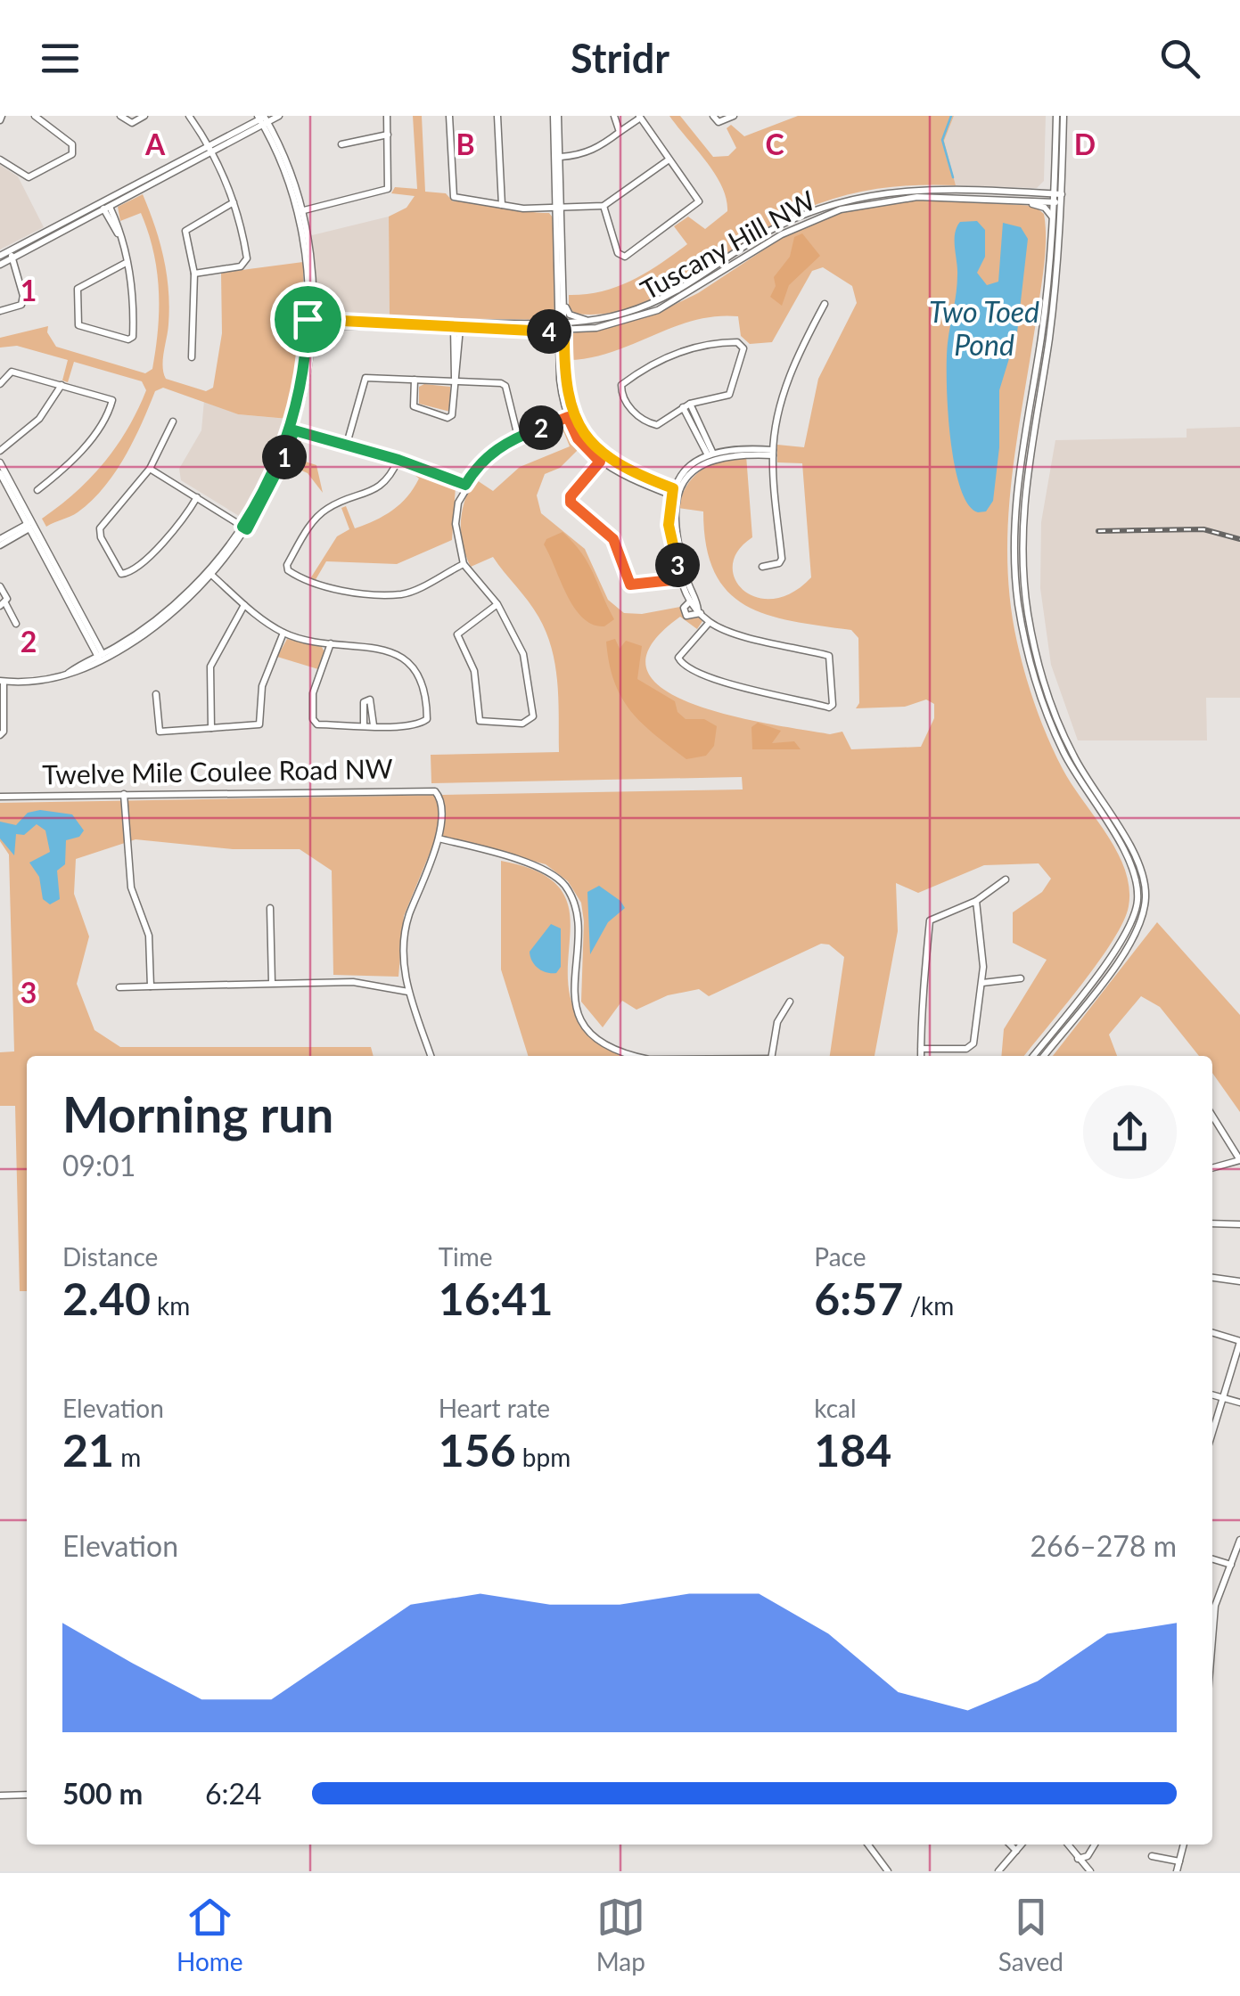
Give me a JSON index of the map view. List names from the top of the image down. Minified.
{"streets":{"street":["Tuscany Hill NW","Twelve Mile Coulee Road NW"]},"water":["Two Toed Pond"],"page":{"header":"Stridr","pins":["4","2","1","3"],"heading":["Morning run","09:01"],"stats":[["Distance","2.40 km"],["Time","16:41"],["Pace","6:57 /km"],["Elevation","21 m"],["Heart rate","156 bpm"],["kcal","184"]],"chart":["Elevation","266–278 m"],"list":[{"name":"500 m","note":"6:24"}],"tabs":["Home","Map","Saved"]},"grid":{"columns":["A","B","C","D"],"rows":["1","2","3"]}}
